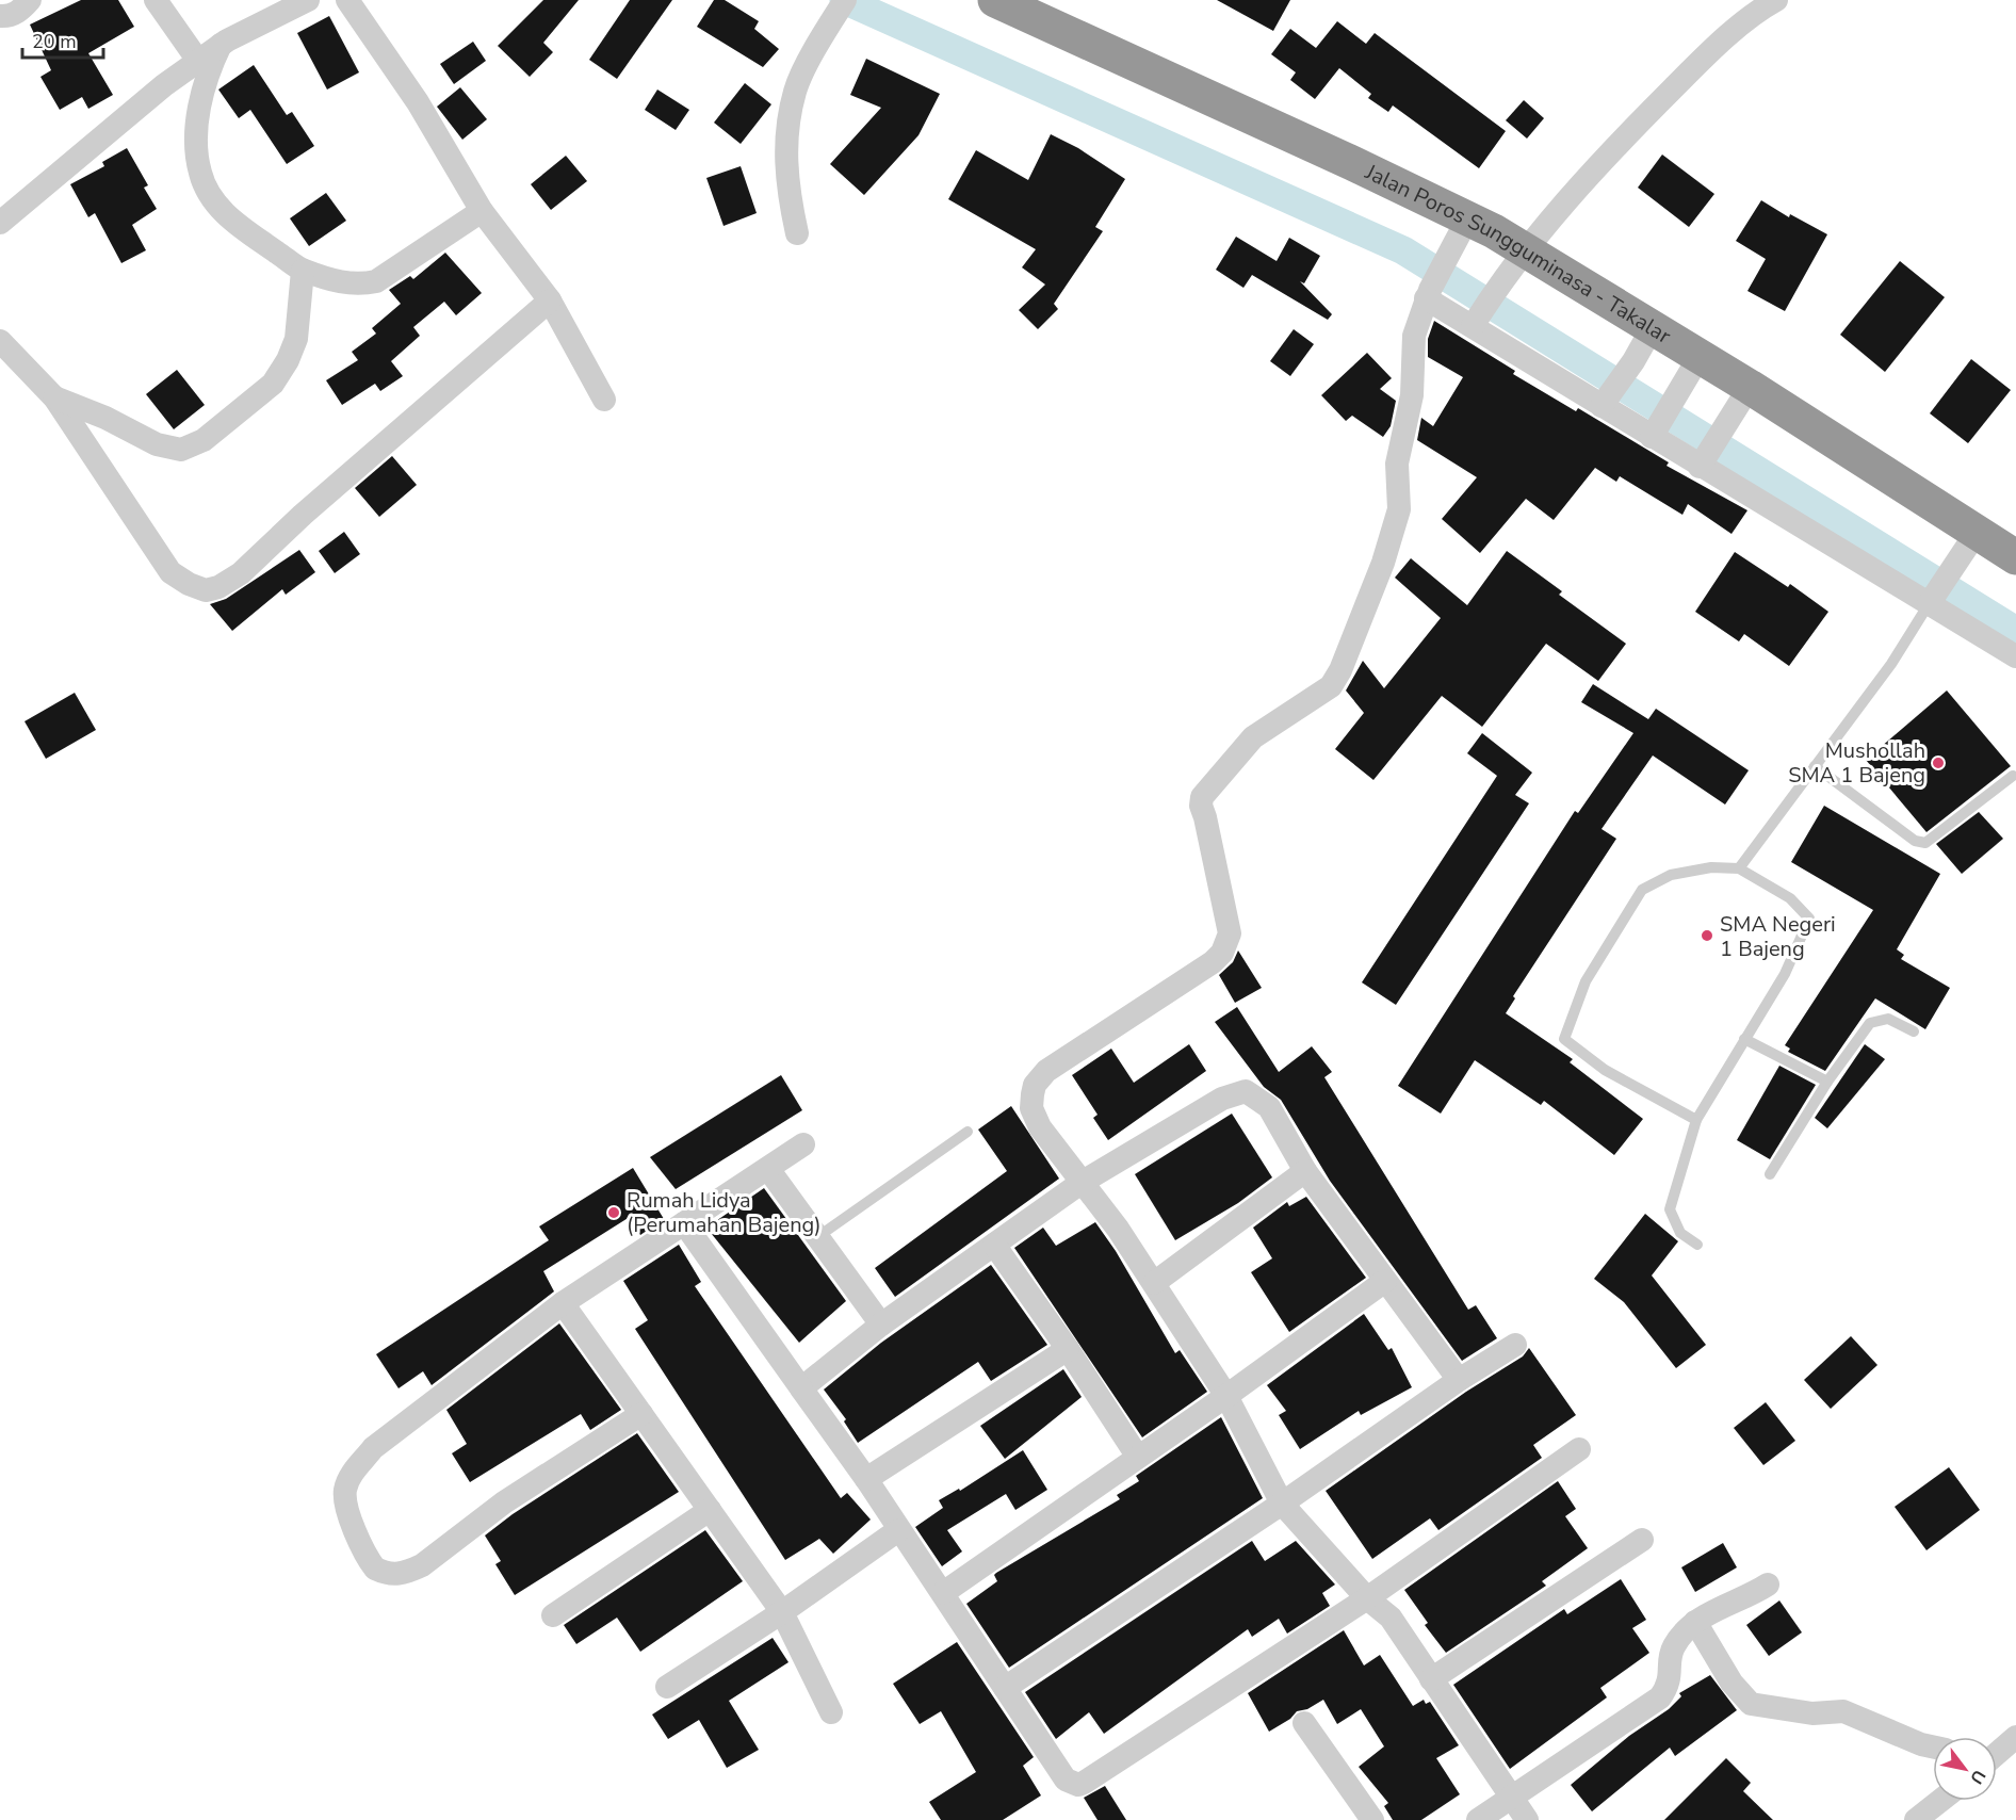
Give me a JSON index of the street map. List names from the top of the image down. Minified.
{"streets":{"highway":["Jalan Poros Sungguminasa - Takalar"]},"places":["Mushollah SMA 1 Bajeng","SMA Negeri 1 Bajeng","Rumah Lidya (Perumahan Bajeng)"],"scale_bar":"20 m","north":"bottom right"}
